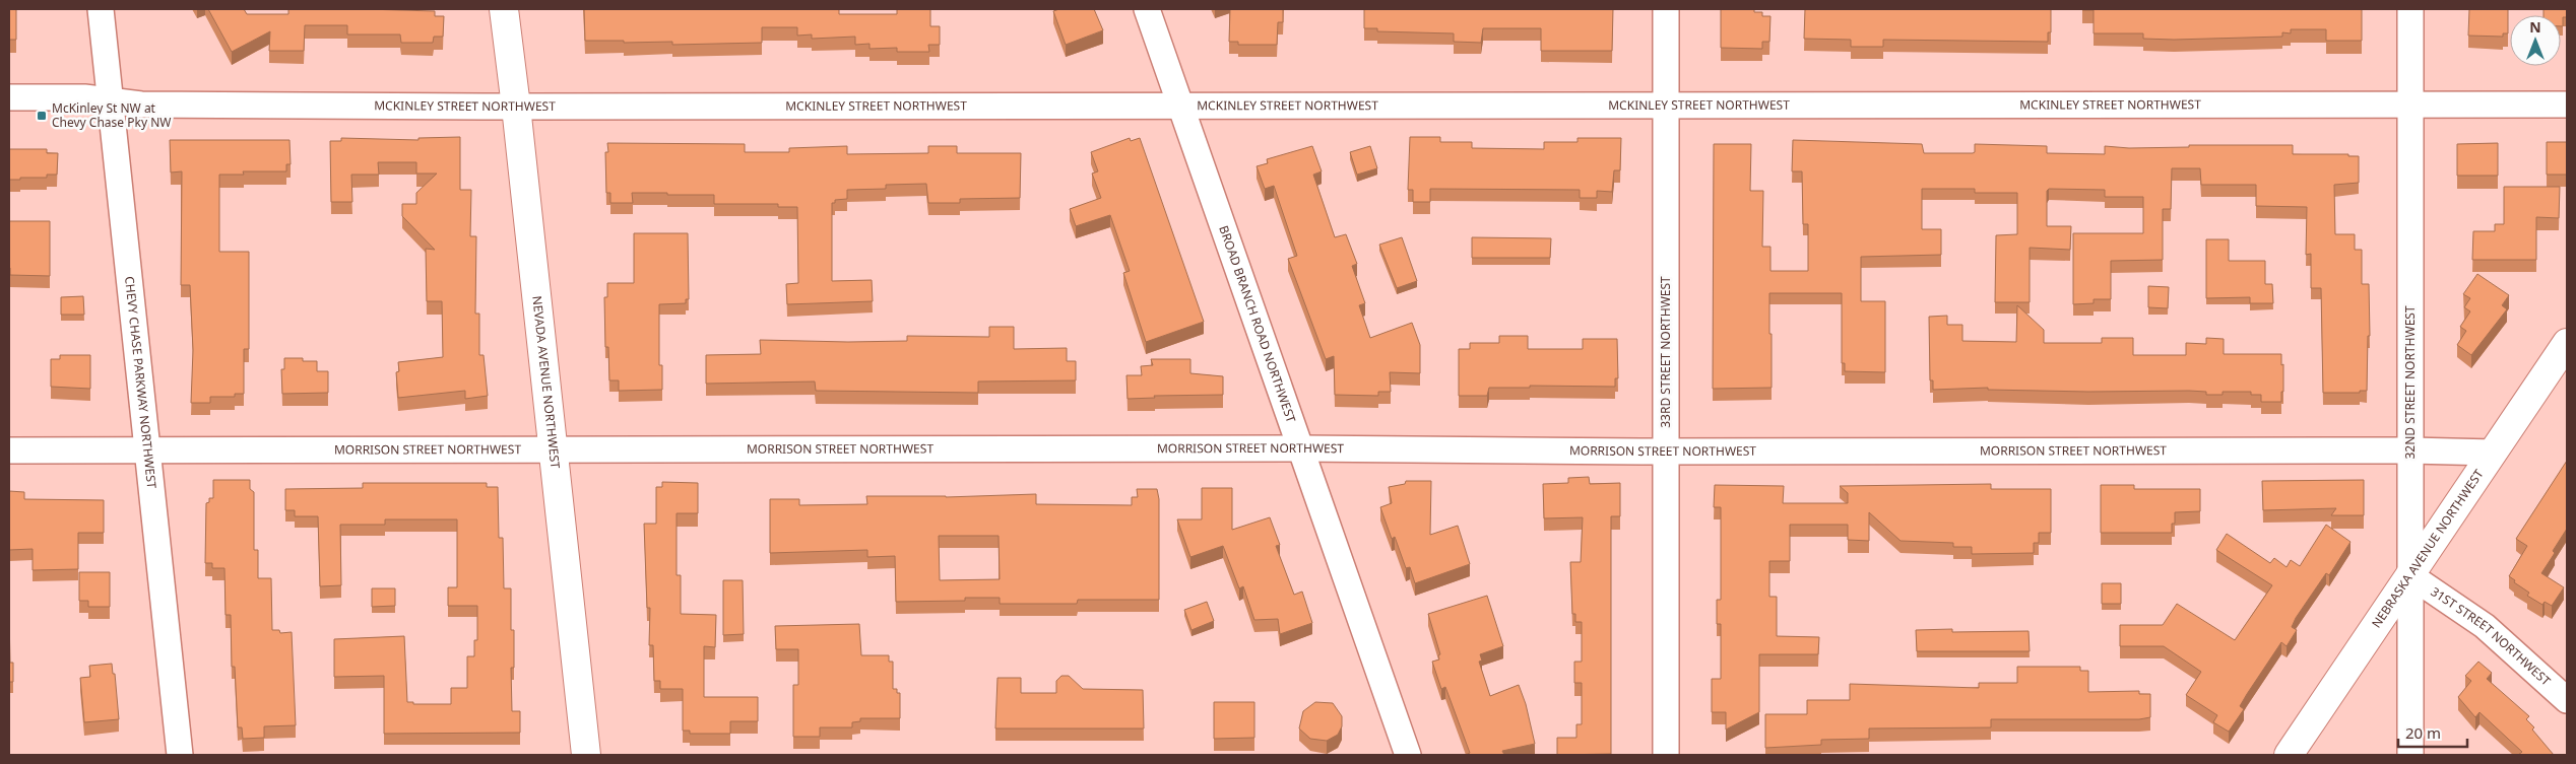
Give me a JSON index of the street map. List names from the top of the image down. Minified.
{"streets":{"street":["MCKINLEY STREET NORTHWEST","BROAD BRANCH ROAD NORTHWEST","33RD STREET NORTHWEST","NEVADA AVENUE NORTHWEST","CHEVY CHASE PARKWAY NORTHWEST","32ND STREET NORTHWEST","MORRISON STREET NORTHWEST","NEBRASKA AVENUE NORTHWEST","31ST STREET NORTHWEST"]},"crossings":[["MCKINLEY STREET NORTHWEST","BROAD BRANCH ROAD NORTHWEST"],["MCKINLEY STREET NORTHWEST","33RD STREET NORTHWEST"],["MCKINLEY STREET NORTHWEST","NEVADA AVENUE NORTHWEST"],["MCKINLEY STREET NORTHWEST","CHEVY CHASE PARKWAY NORTHWEST"],["MCKINLEY STREET NORTHWEST","32ND STREET NORTHWEST"],["BROAD BRANCH ROAD NORTHWEST","MORRISON STREET NORTHWEST"],["33RD STREET NORTHWEST","MORRISON STREET NORTHWEST"],["NEVADA AVENUE NORTHWEST","MORRISON STREET NORTHWEST"],["CHEVY CHASE PARKWAY NORTHWEST","MORRISON STREET NORTHWEST"],["32ND STREET NORTHWEST","MORRISON STREET NORTHWEST"],["32ND STREET NORTHWEST","NEBRASKA AVENUE NORTHWEST"],["32ND STREET NORTHWEST","31ST STREET NORTHWEST"],["MORRISON STREET NORTHWEST","NEBRASKA AVENUE NORTHWEST"],["NEBRASKA AVENUE NORTHWEST","31ST STREET NORTHWEST"]],"places":{"transit":["McKinley St NW at Chevy Chase Pky NW"]},"scale_bar":"20 m","north":"top"}
